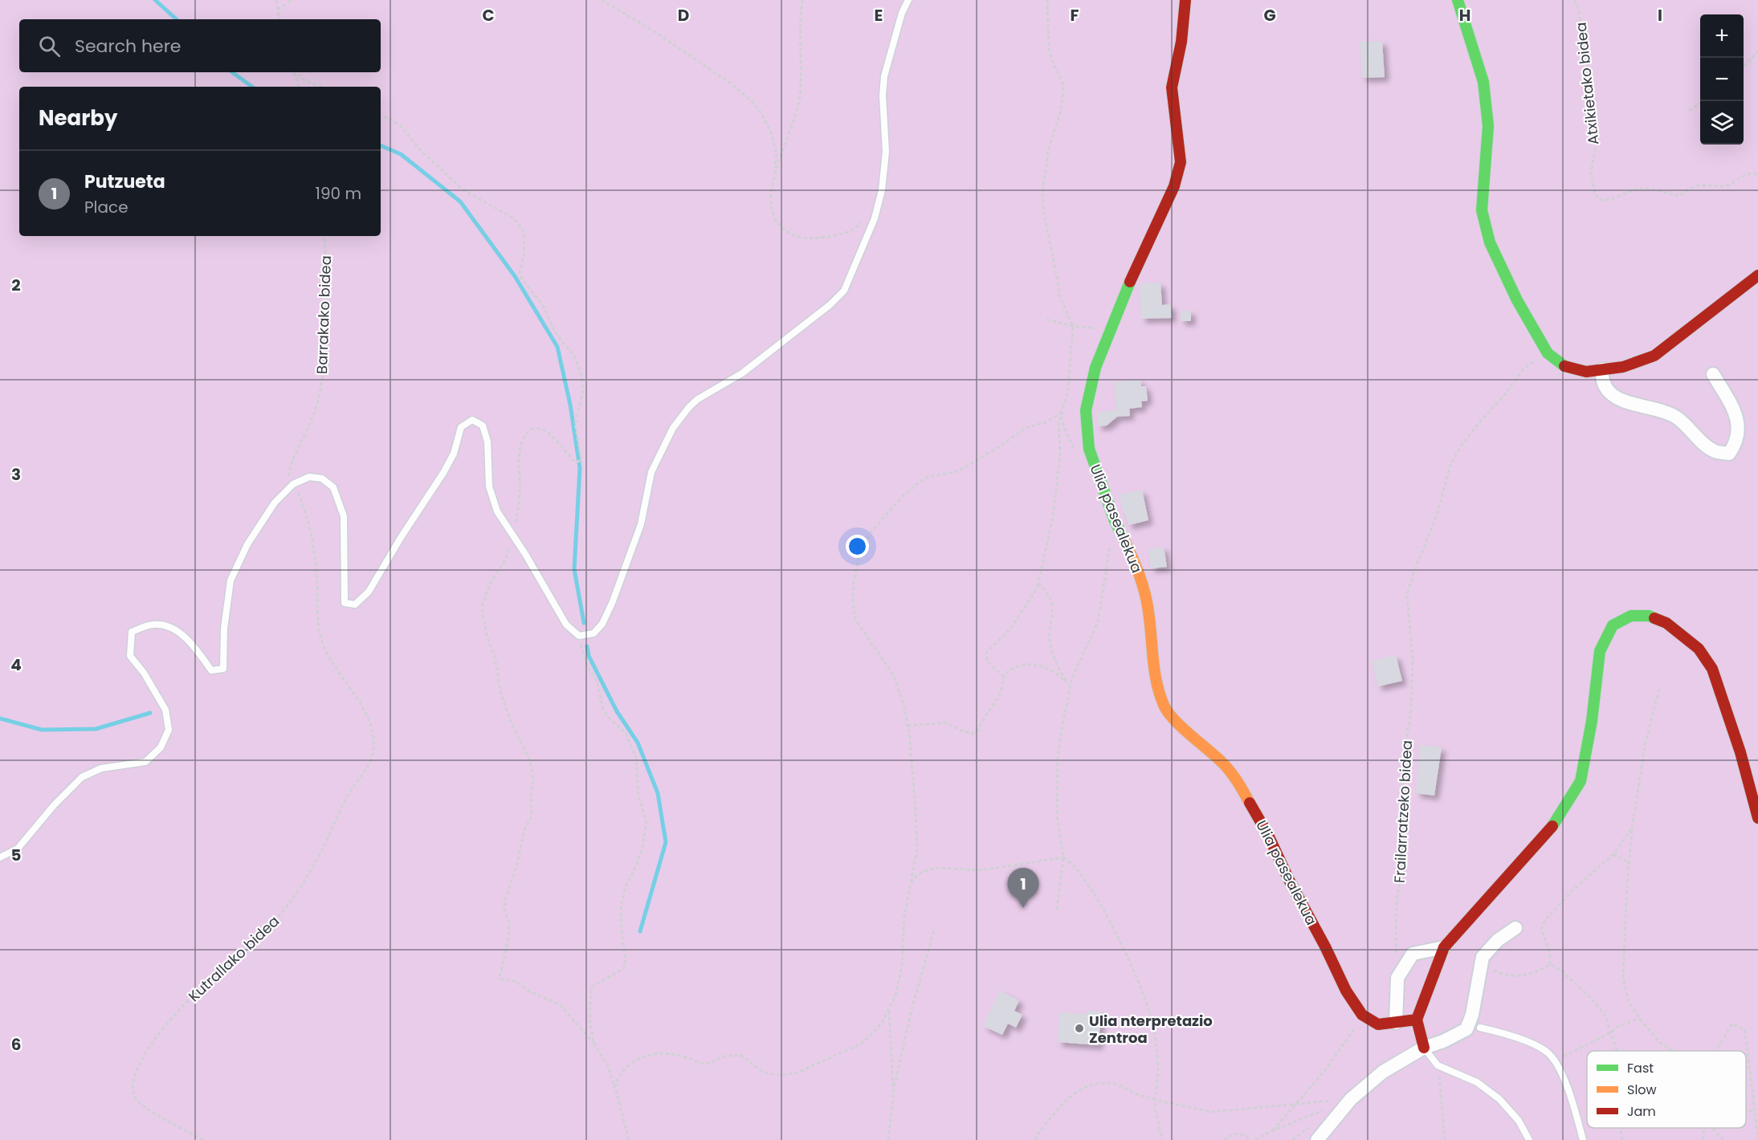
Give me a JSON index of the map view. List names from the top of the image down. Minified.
{"streets":{"street":["Ulia pasealekua"],"path":["Atxikietako bidea","Barrakako bidea","Frailarratzeko bidea","Kutrallako bidea"]},"crossings":[["Barrakako bidea","Kutrallako bidea"]],"places":["Ulia nterpretazio Zentroa"],"legend":["Fast","Slow","Jam"],"page":{"map_buttons":["+","−"],"search":"Search here","heading":"Nearby","list":[{"mark":"1","name":"Putzueta","note":"Place","value":"190 m"}],"pins":"1"},"grid":{"columns":["C","D","E","F","G","H","I"],"rows":["2","3","4","5","6"]}}
